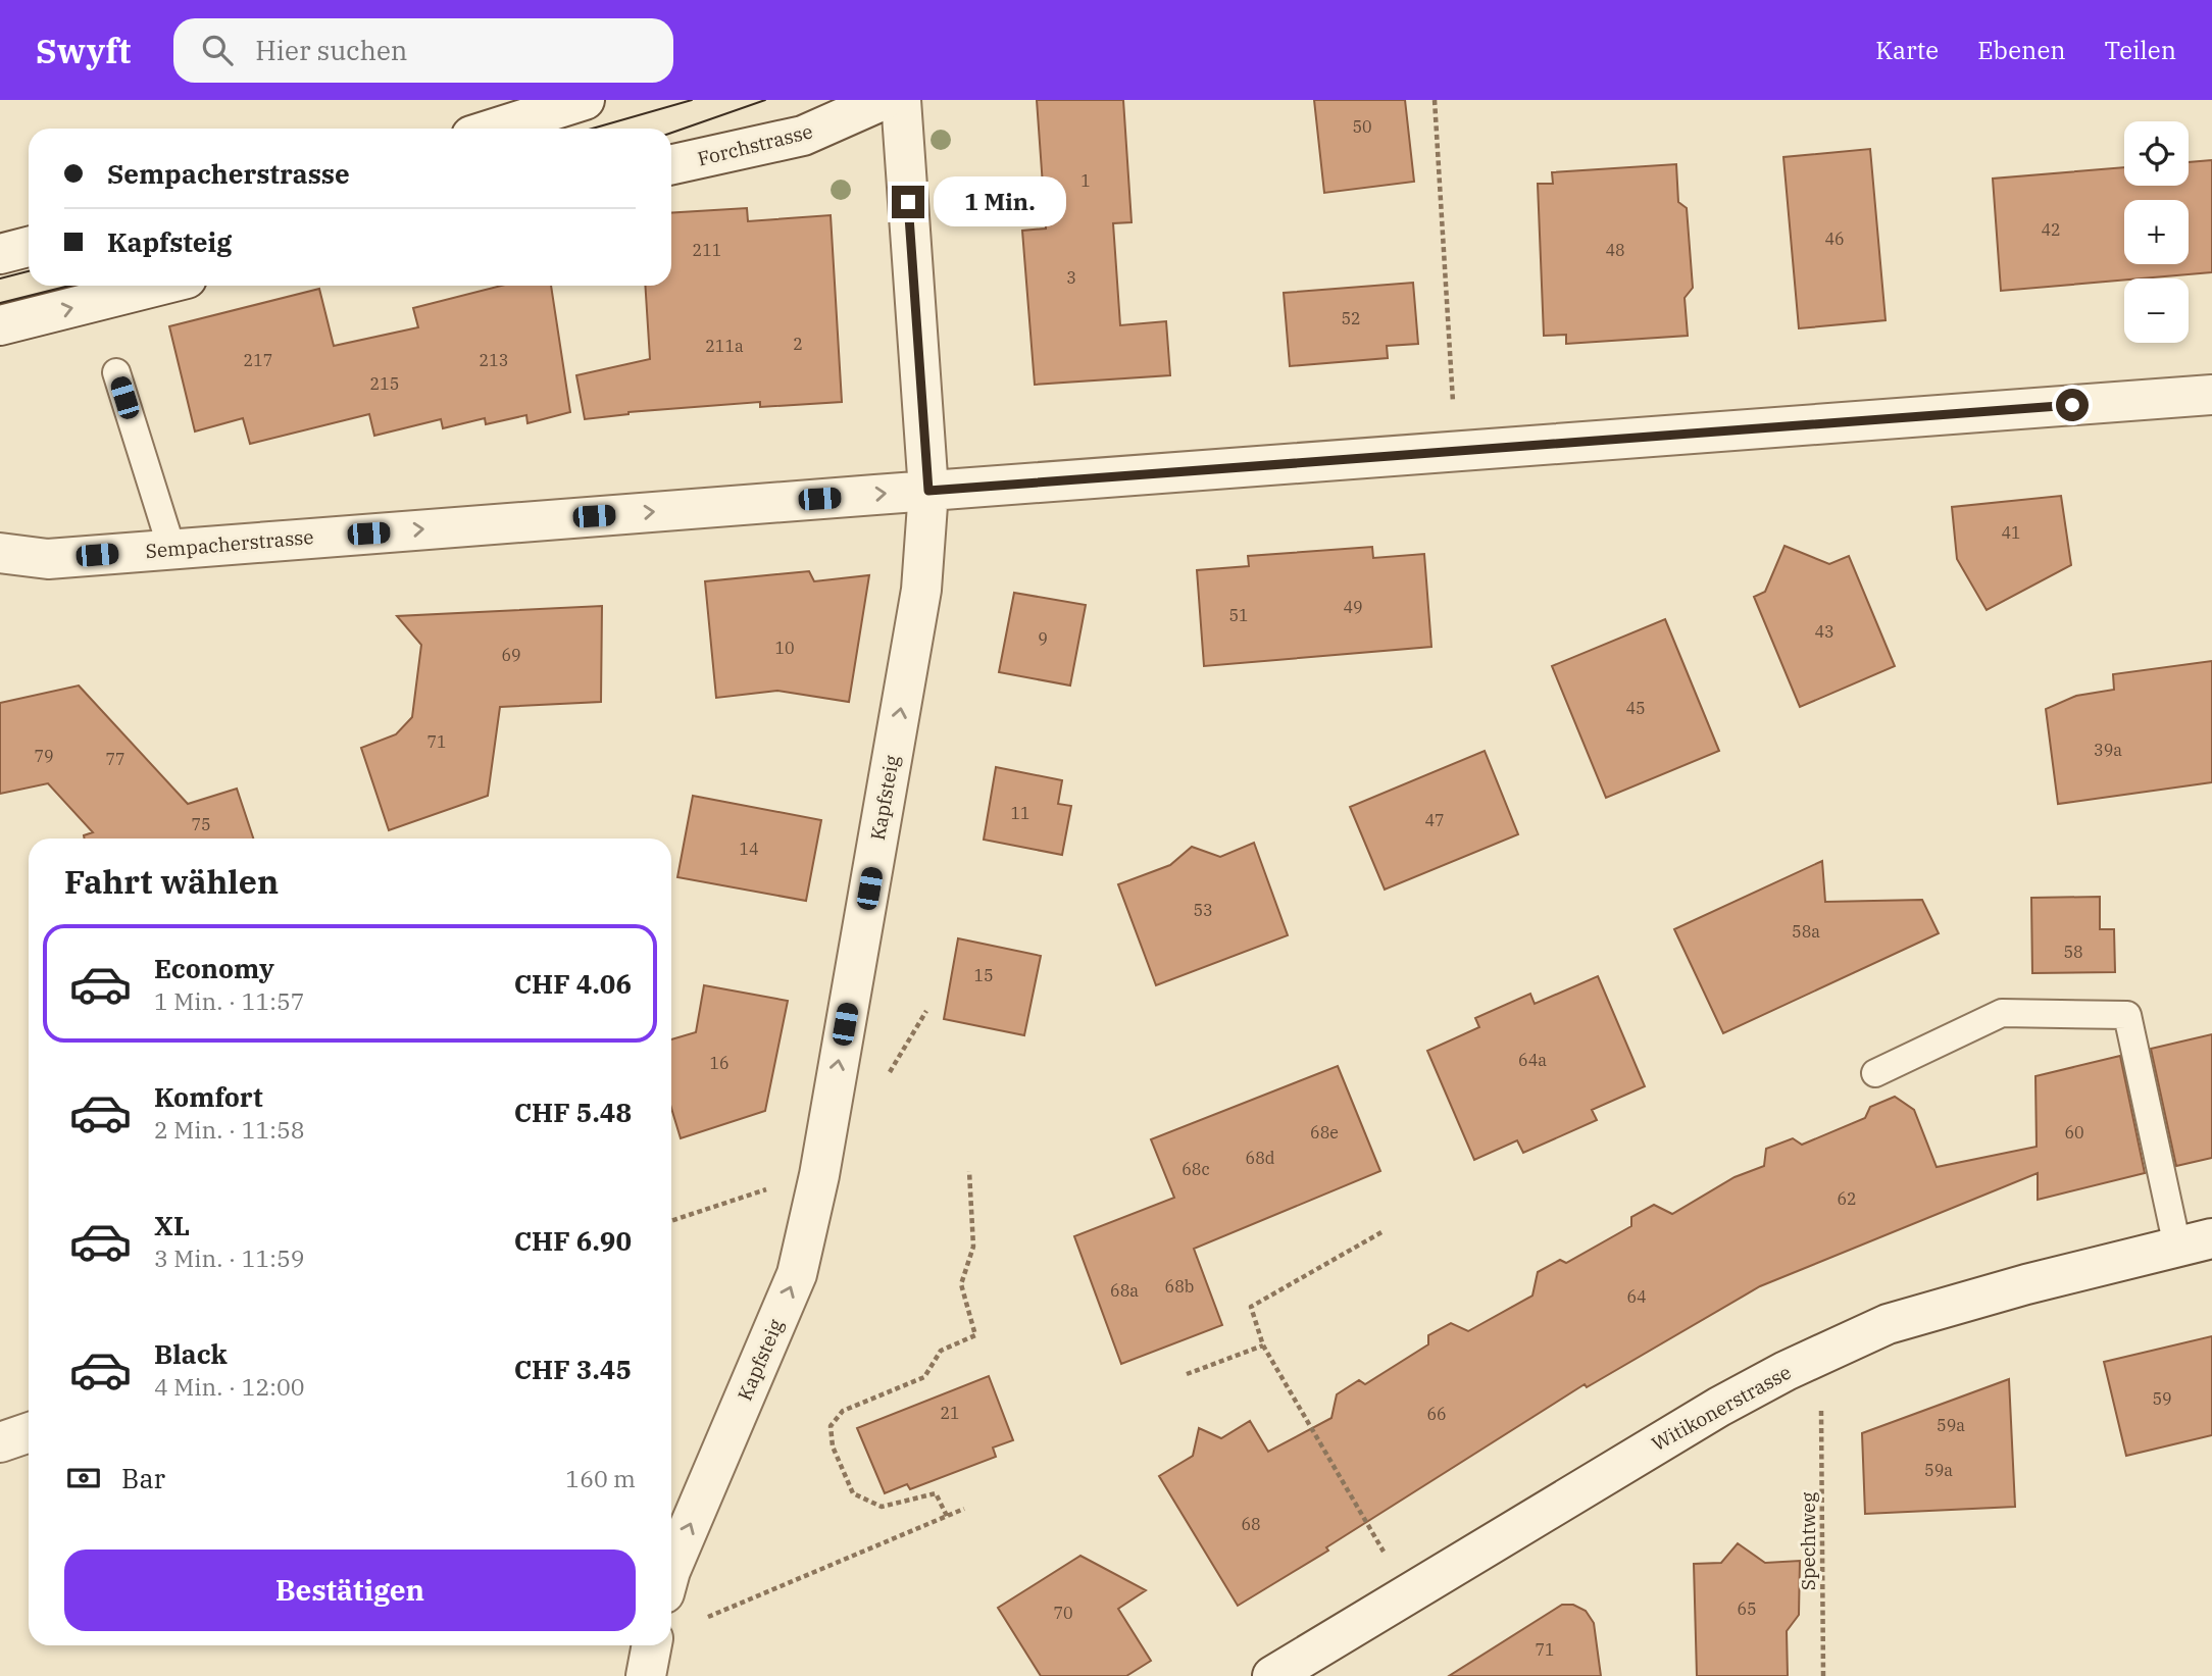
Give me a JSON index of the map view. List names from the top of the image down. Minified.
{"streets":{"street":["Forchstrasse","Sempacherstrasse","Kapfsteig","Witikonerstrasse"],"path":["Spechtweg"]},"crossings":[["Sempacherstrasse","Kapfsteig"]],"one_way":["Kapfsteig"],"house_numbers":["50","1","42","46","211","48","3","52","2","211a","217","213","215","41","49","51","43","9","10","69","45","71","39a","79","77","11","47","75","14","53","58a","58","15","64a","16","68e","60","68d","68c","62","68b","68a","64","59","21","66","59a","59a","68","65","70","71"],"page":{"header":"Swyft","search":"Hier suchen","nav":["Karte","Ebenen","Teilen"],"map_buttons":["+","−"],"banner":["Sempacherstrasse","Kapfsteig"],"bubble":"1 Min.","heading":"Fahrt wählen","list":[{"name":"Economy","note":"1 Min. · 11:57","value":"CHF 4.06"},{"name":"Komfort","note":"2 Min. · 11:58","value":"CHF 5.48"},{"name":"XL","note":"3 Min. · 11:59","value":"CHF 6.90"},{"name":"Black","note":"4 Min. · 12:00","value":"CHF 3.45"}],"pay":["Bar","160 m"],"buttons":"Bestätigen"}}
